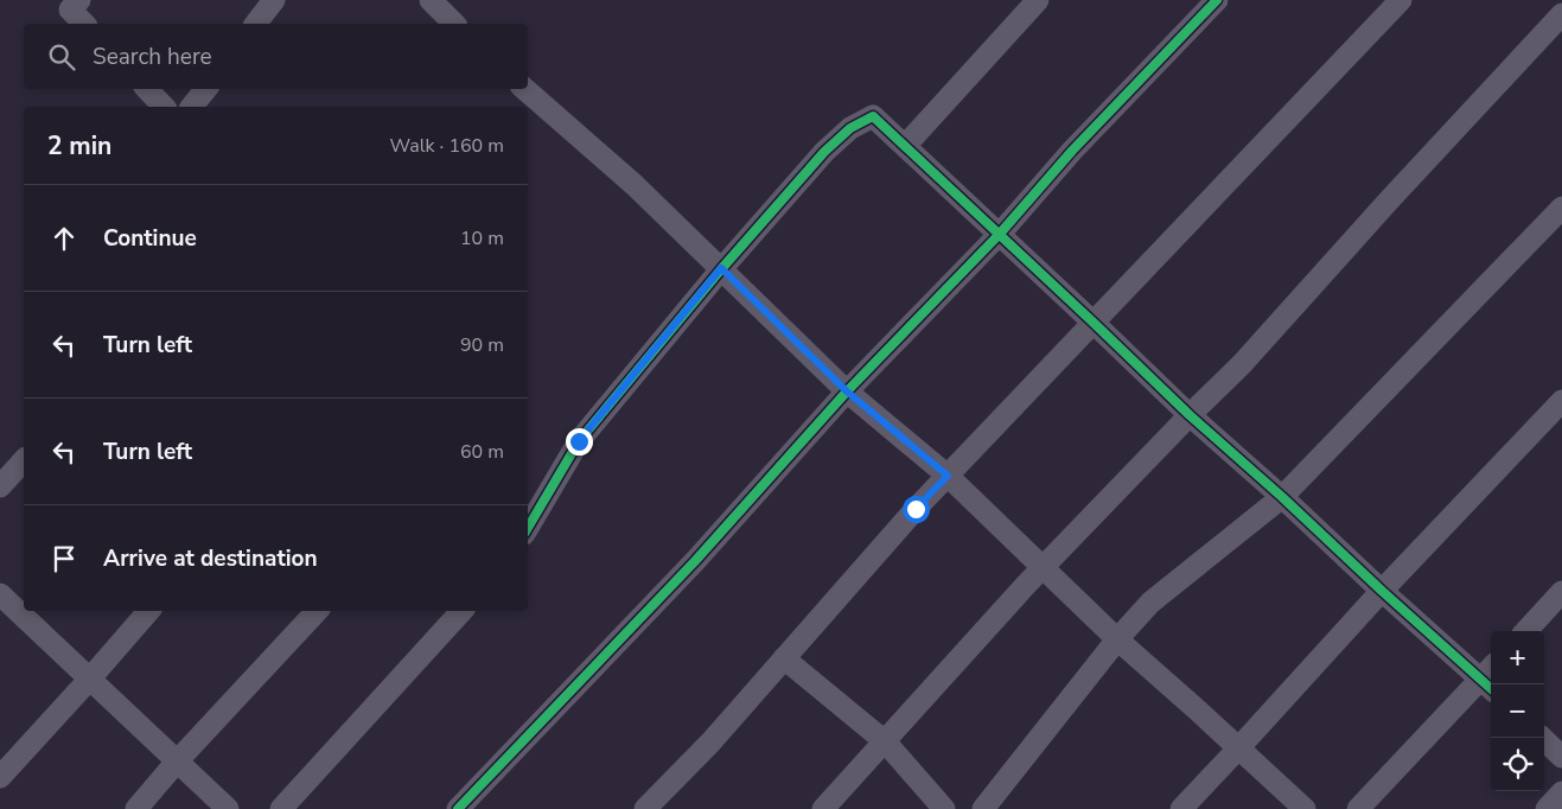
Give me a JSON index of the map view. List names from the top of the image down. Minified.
{"page":{"search":"Search here","heading":["2 min","Walk · 160 m"],"list":[["Continue","10 m"],["Turn left","90 m"],["Turn left","60 m"],"Arrive at destination"],"map_buttons":["+","−"]}}
